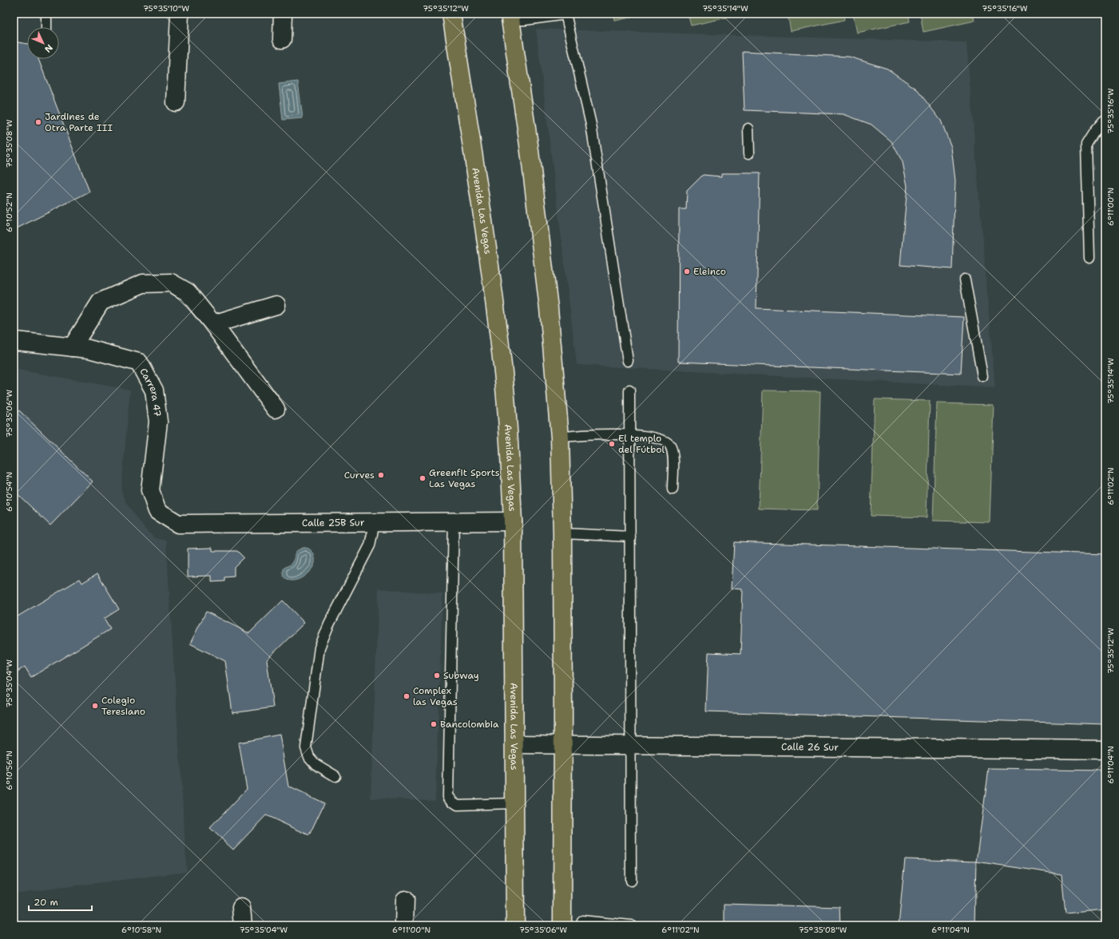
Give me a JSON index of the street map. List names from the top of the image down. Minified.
{"streets":{"main road":["Avenida Las Vegas"],"street":["Carrera 47","Calle 25B Sur","Calle 26 Sur"]},"crossings":[["Avenida Las Vegas","Calle 25B Sur"],["Avenida Las Vegas","Calle 26 Sur"],["Carrera 47","Calle 25B Sur"]],"places":["Jardines de Otra Parte III","Eleinco","El templo del Fútbol","Curves","Greenfit Sports Las Vegas","Subway","Complex las Vegas","Colegio Teresiano","Bancolombia"],"scale_bar":"20 m","north":"bottom right","coordinates":["75°35'10\"W","75°35'12\"W","75°35'14\"W","75°35'16\"W","75°35'08\"W","6°11'00\"N","6°10'52\"N","75°35'06\"W","6°11'02\"N","6°10'54\"N","75°35'04\"W","6°11'04\"N","6°10'56\"N","6°10'58\"N"]}
